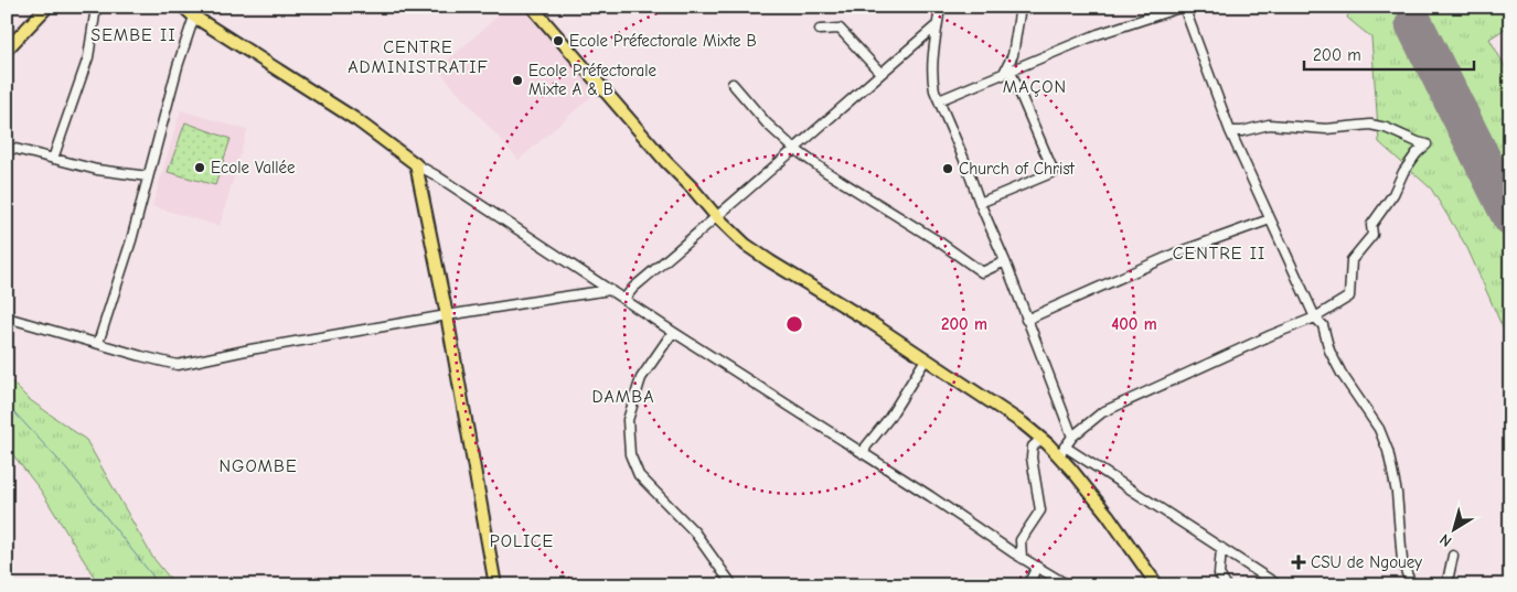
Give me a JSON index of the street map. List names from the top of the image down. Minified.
{"districts":["SEMBE II","CENTRE ADMINISTRATIF","MAÇON","CENTRE II","DAMBA","NGOMBE","POLICE"],"places":{"other":["Ecole Préfectorale Mixte B","Ecole Préfectorale Mixte A & B","Ecole Vallée","Church of Christ"],"health":["CSU de Ngouey"]},"scale_bar":"200 m","north":"bottom left","rings":["200 m","400 m"]}
